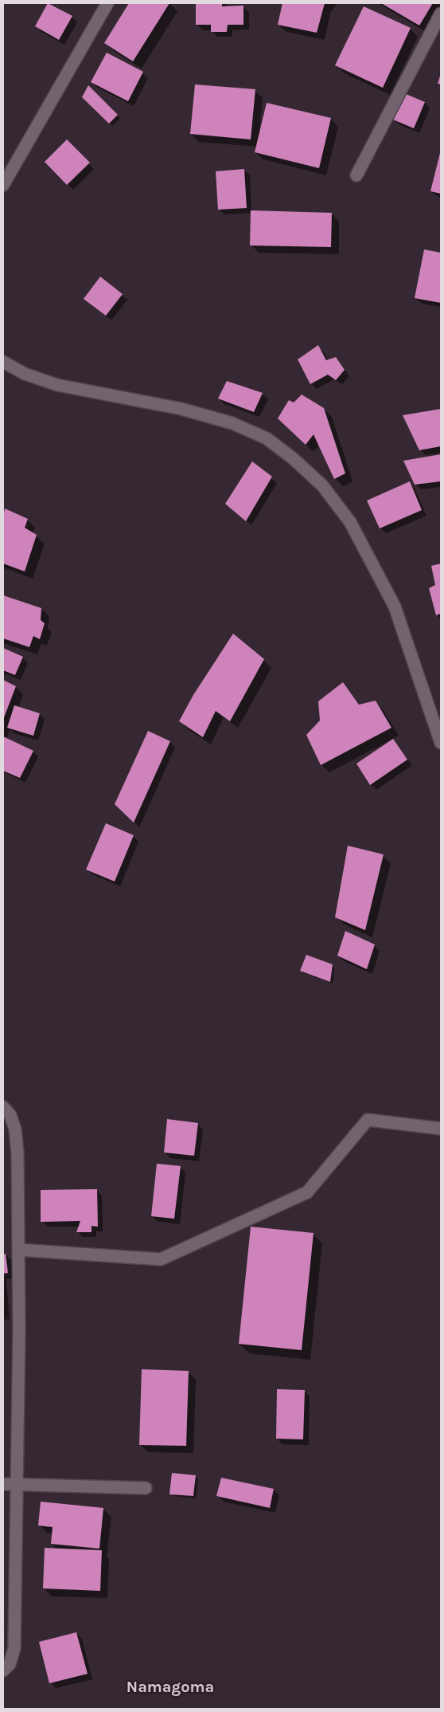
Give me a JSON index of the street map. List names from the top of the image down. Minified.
{"districts":["Namagoma"]}
